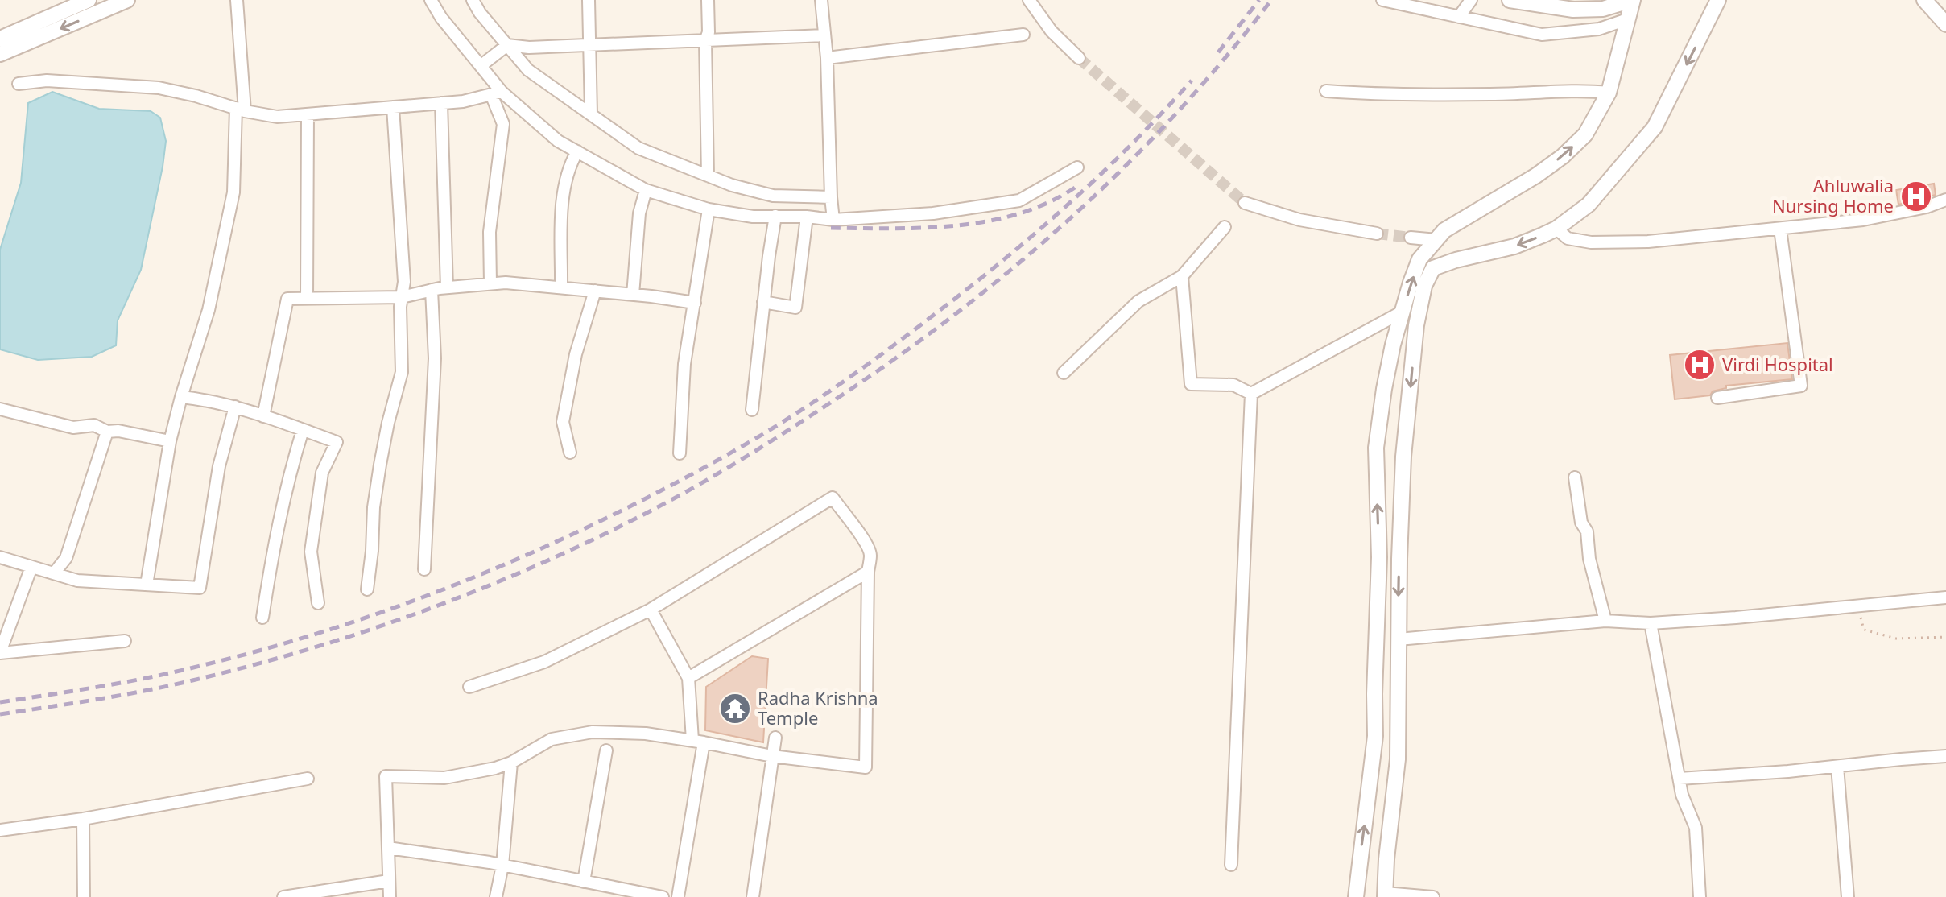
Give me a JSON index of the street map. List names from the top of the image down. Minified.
{"places":{"hospital":["Ahluwalia Nursing Home","Virdi Hospital"],"temple":["Radha Krishna Temple"]}}
